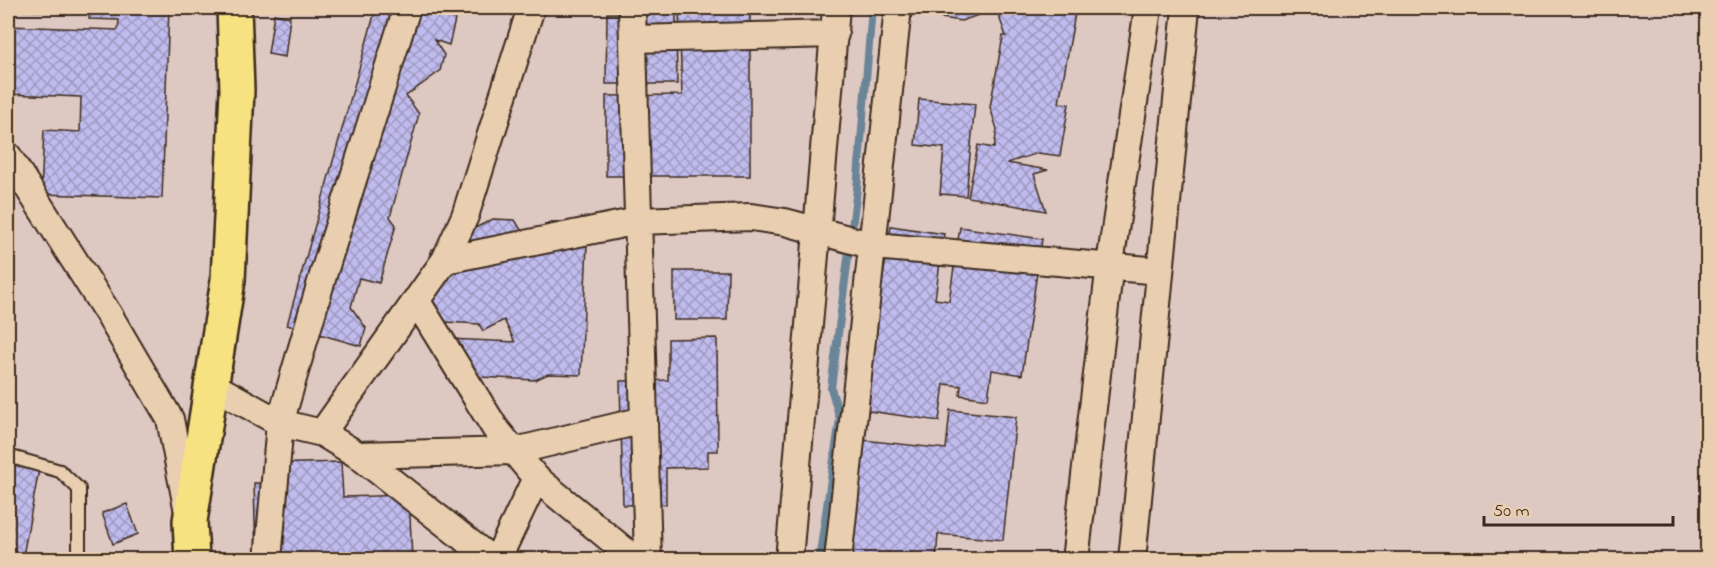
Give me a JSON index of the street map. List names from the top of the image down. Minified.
{"scale_bar":"50 m"}
